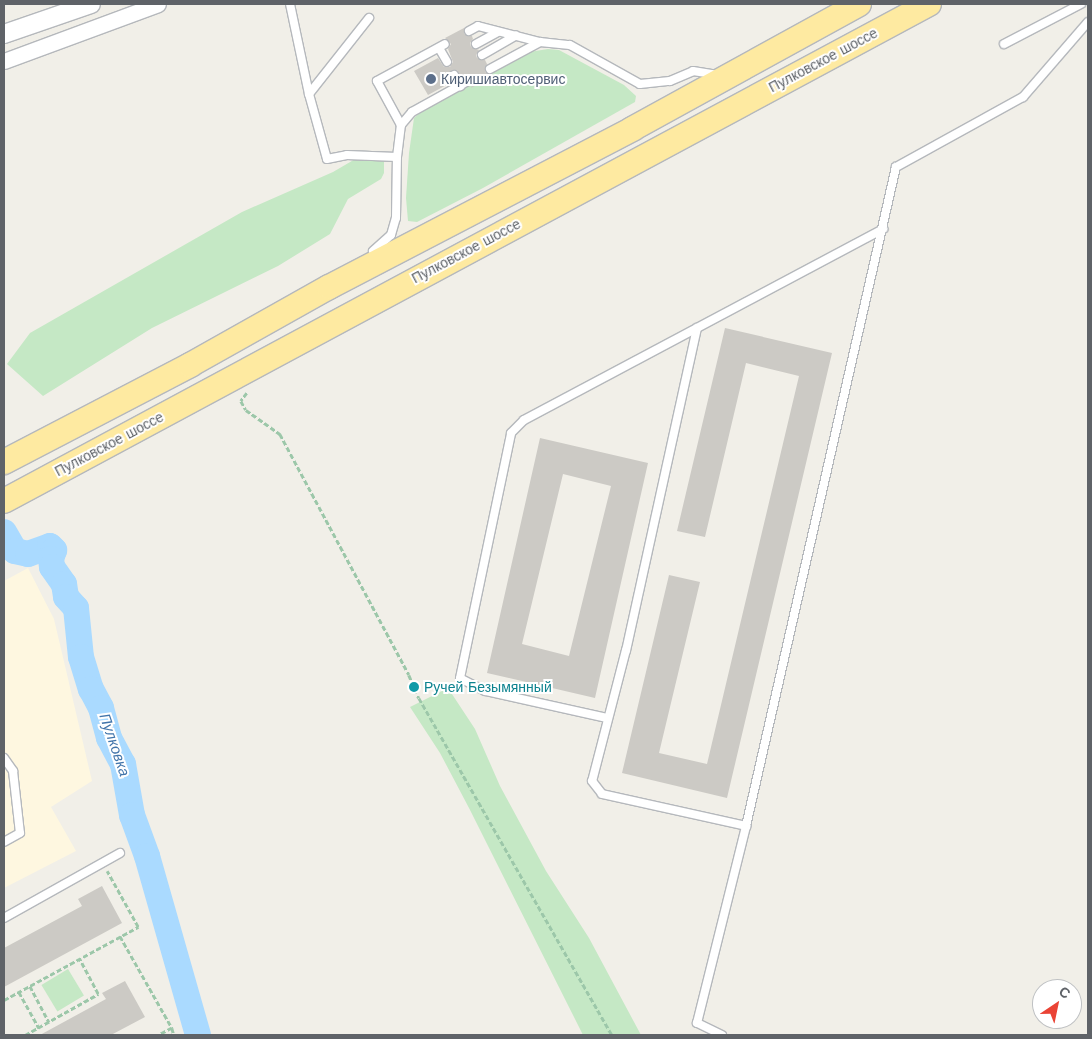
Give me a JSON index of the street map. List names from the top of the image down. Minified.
{"streets":{"highway":["Пулковское шоссе"]},"water":["Пулковка"],"places":["Киришиавтосервис","Ручей Безымянный"],"north":"top right"}
